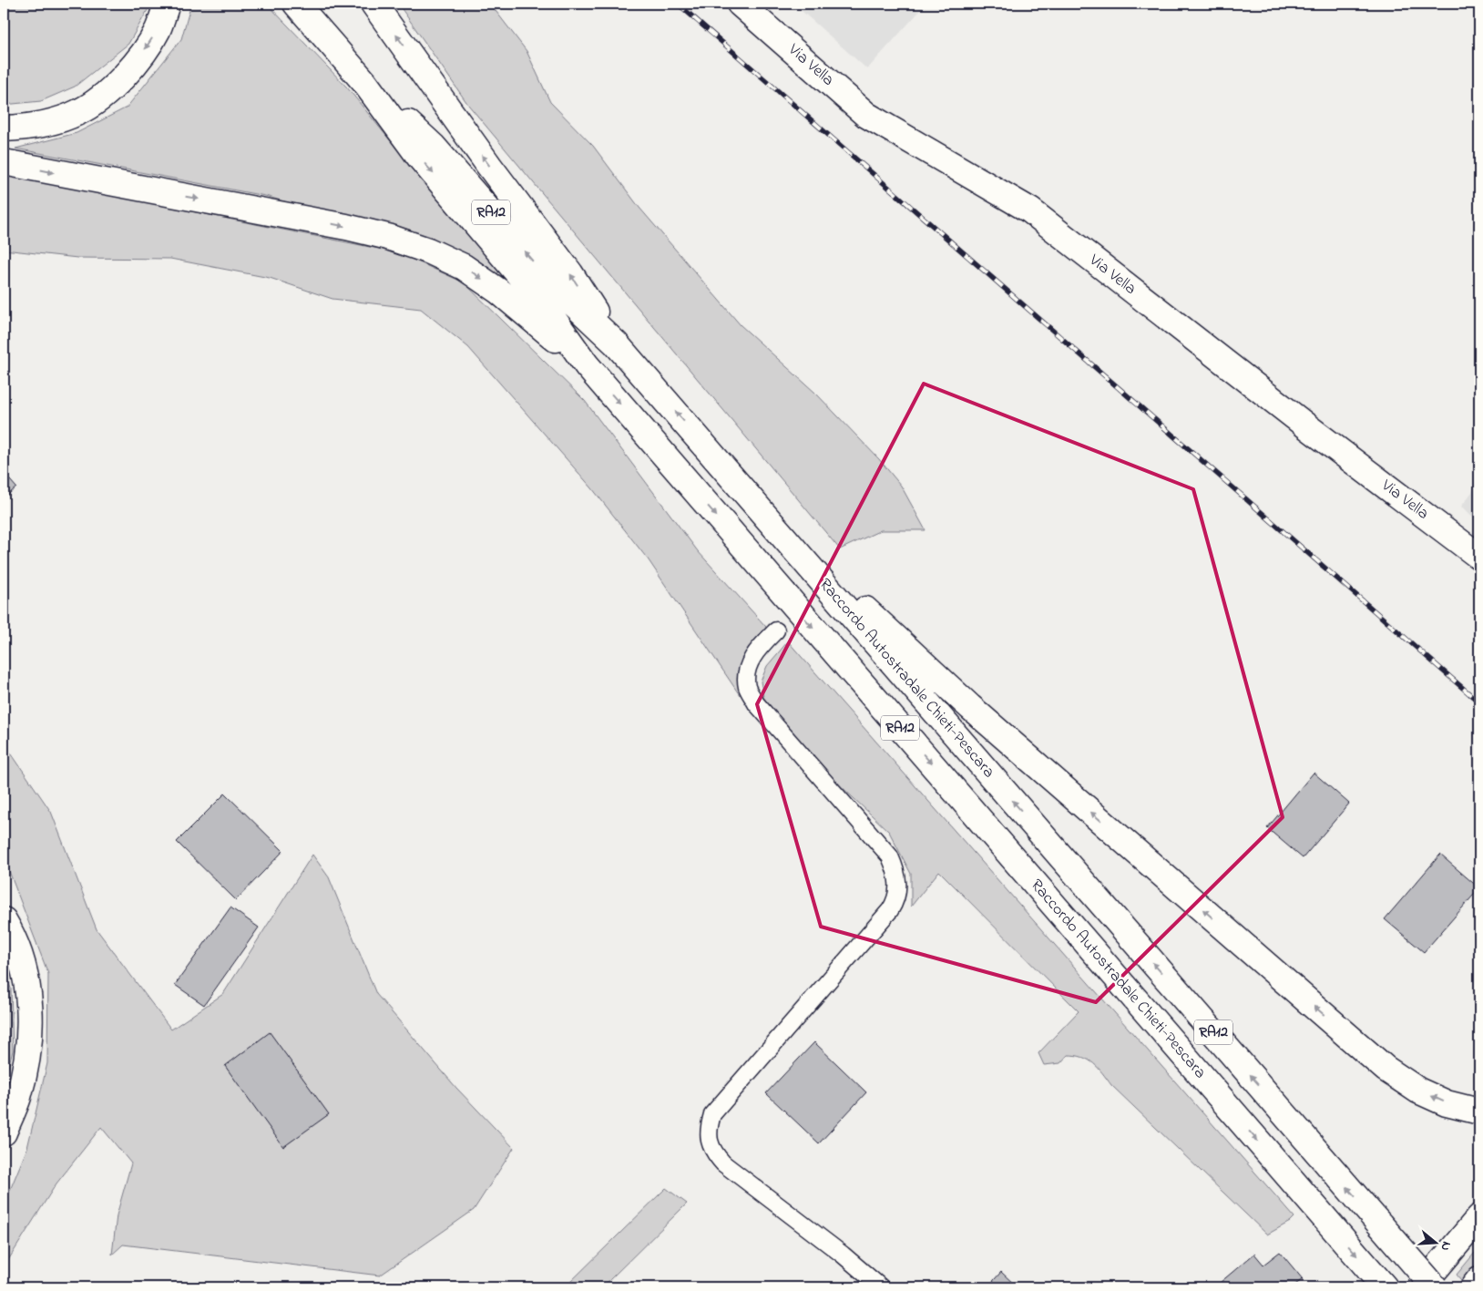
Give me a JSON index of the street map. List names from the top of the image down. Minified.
{"streets":{"main road":["Via Vella","RA12","Raccordo Autostradale Chieti-Pescara"]},"north":"right"}
